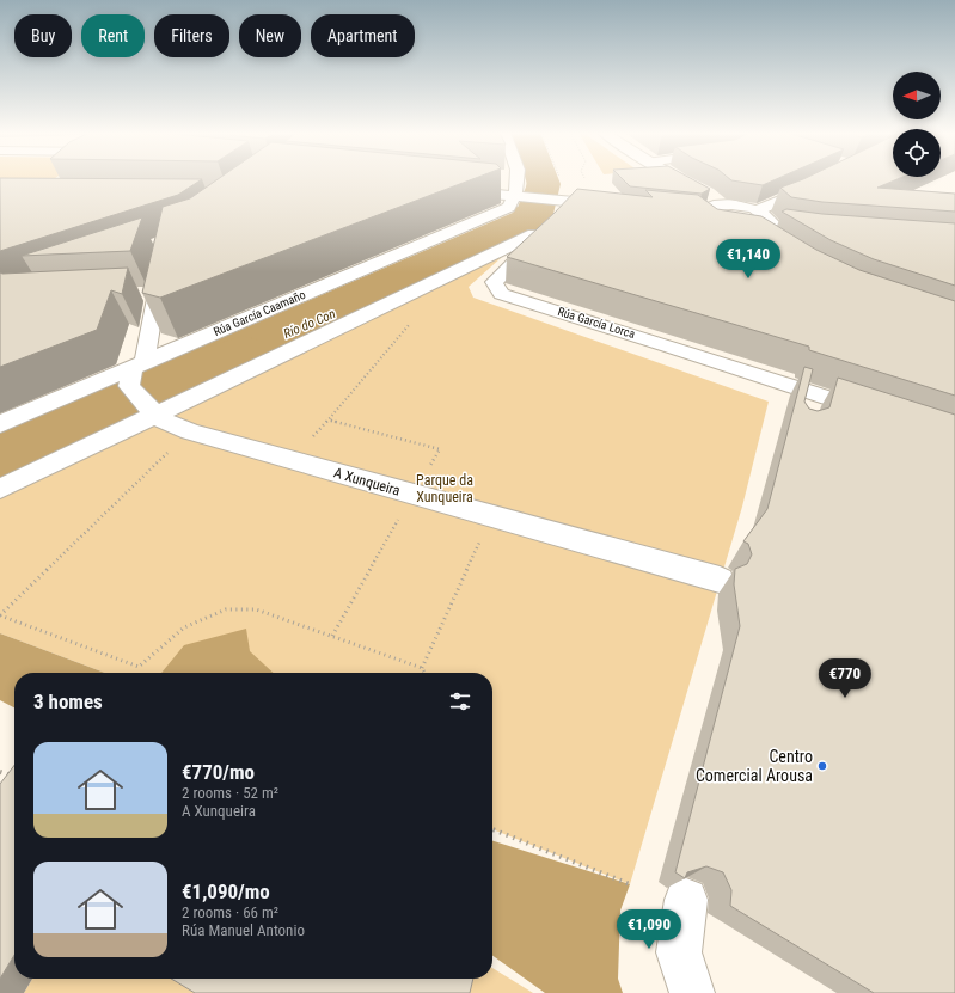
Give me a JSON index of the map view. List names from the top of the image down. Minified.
{"streets":{"street":["Rúa García Caamaño","Rúa García Lorca","A Xunqueira"]},"crossings":[["Rúa García Caamaño","A Xunqueira"]],"water":["Río do Con"],"parks":["Parque da Xunqueira"],"places":["Centro Comercial Arousa"],"north":"left","page":{"chip":["Buy","Rent","Filters","New","Apartment"],"price":["€1,140","€770","€1,090"],"heading":"3 homes","list":[{"name":"€770/mo","note":"2 rooms · 52 m² · A Xunqueira"},{"name":"€1,090/mo","note":"2 rooms · 66 m² · Rúa Manuel Antonio"}]}}
